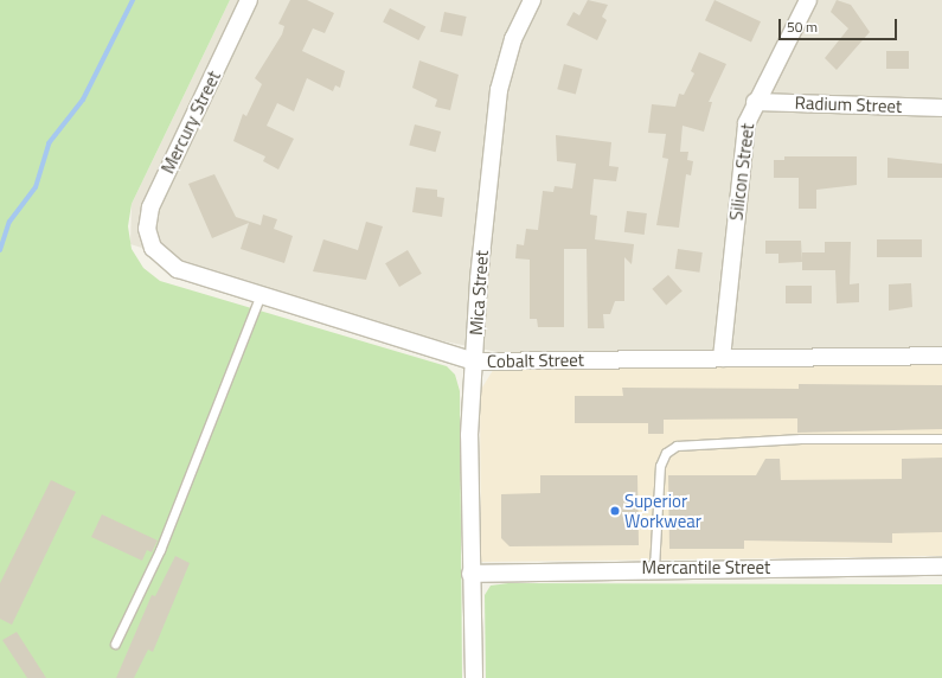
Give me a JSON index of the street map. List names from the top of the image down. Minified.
{"streets":{"street":["Radium Street","Mercury Street","Silicon Street","Mica Street","Cobalt Street","Mercantile Street"]},"crossings":[["Radium Street","Silicon Street"],["Mercury Street","Cobalt Street"],["Silicon Street","Cobalt Street"],["Mica Street","Cobalt Street"],["Mica Street","Mercantile Street"]],"places":["Superior Workwear"],"scale_bar":"50 m"}
